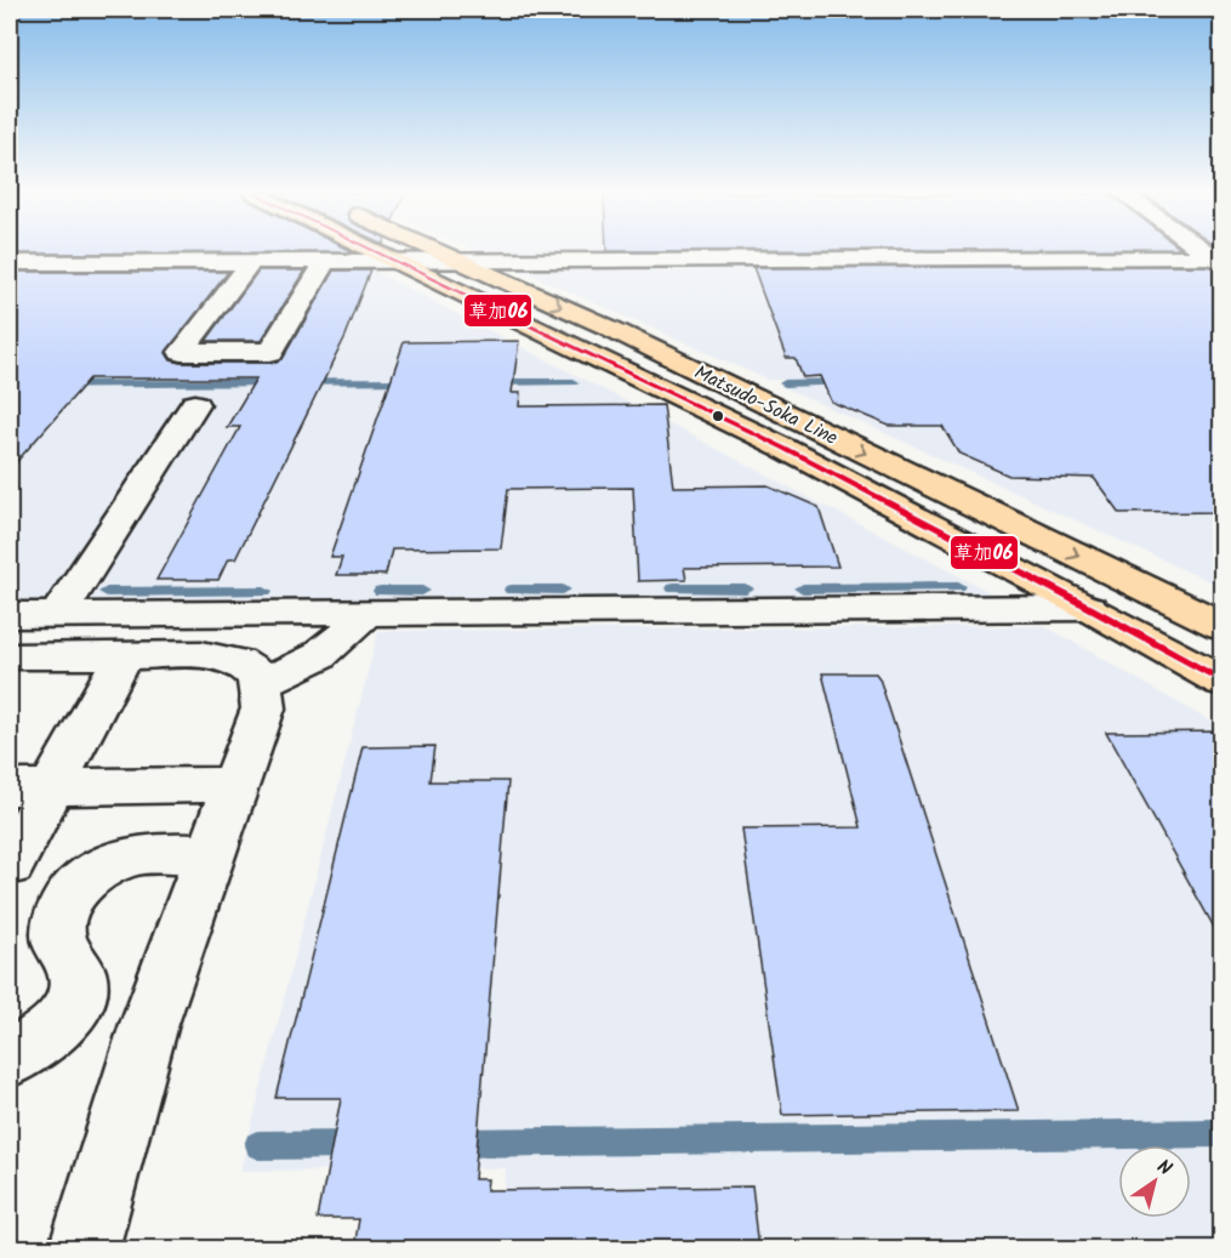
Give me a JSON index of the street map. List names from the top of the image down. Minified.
{"streets":{"main road":["Matsudo-Soka Line"]},"lines":["transit line 草加06"],"north":"top right"}
